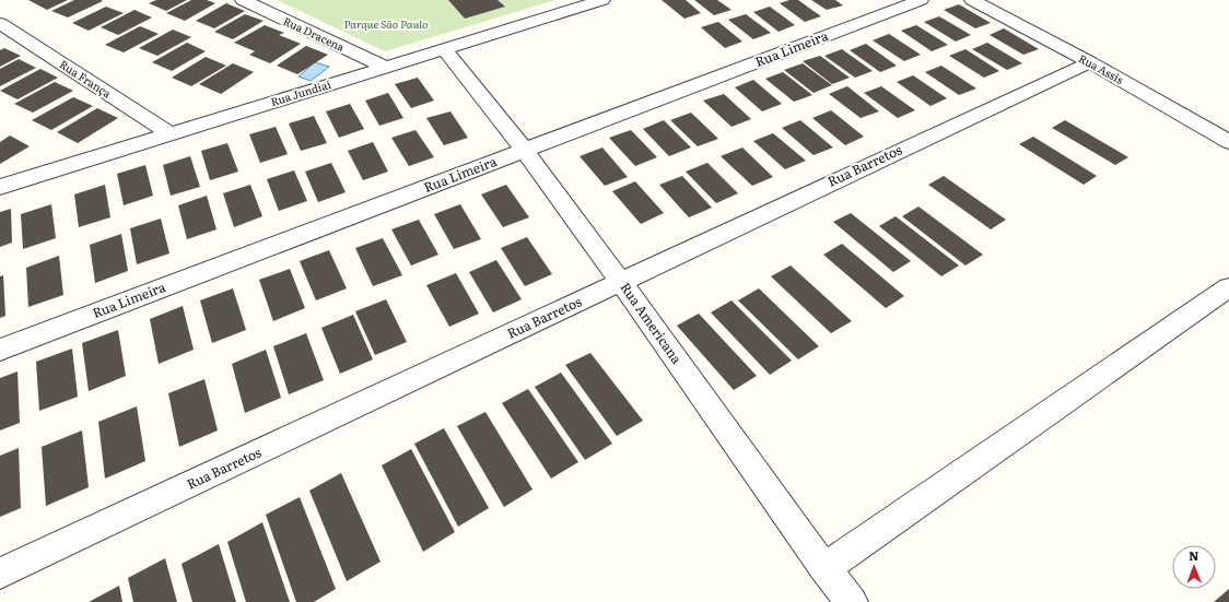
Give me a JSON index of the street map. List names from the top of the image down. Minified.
{"streets":{"street":["Rua Dracena","Rua Limeira","Rua Assis","Rua França","Rua Jundiaí","Rua Barretos","Rua Americana"]},"crossings":[["Rua Dracena","Rua Jundiaí"],["Rua Limeira","Rua Americana"],["Rua Assis","Rua Barretos"],["Rua França","Rua Jundiaí"],["Rua Jundiaí","Rua Americana"],["Rua Barretos","Rua Americana"]],"parks":["Parque São Paulo"],"north":"top"}
